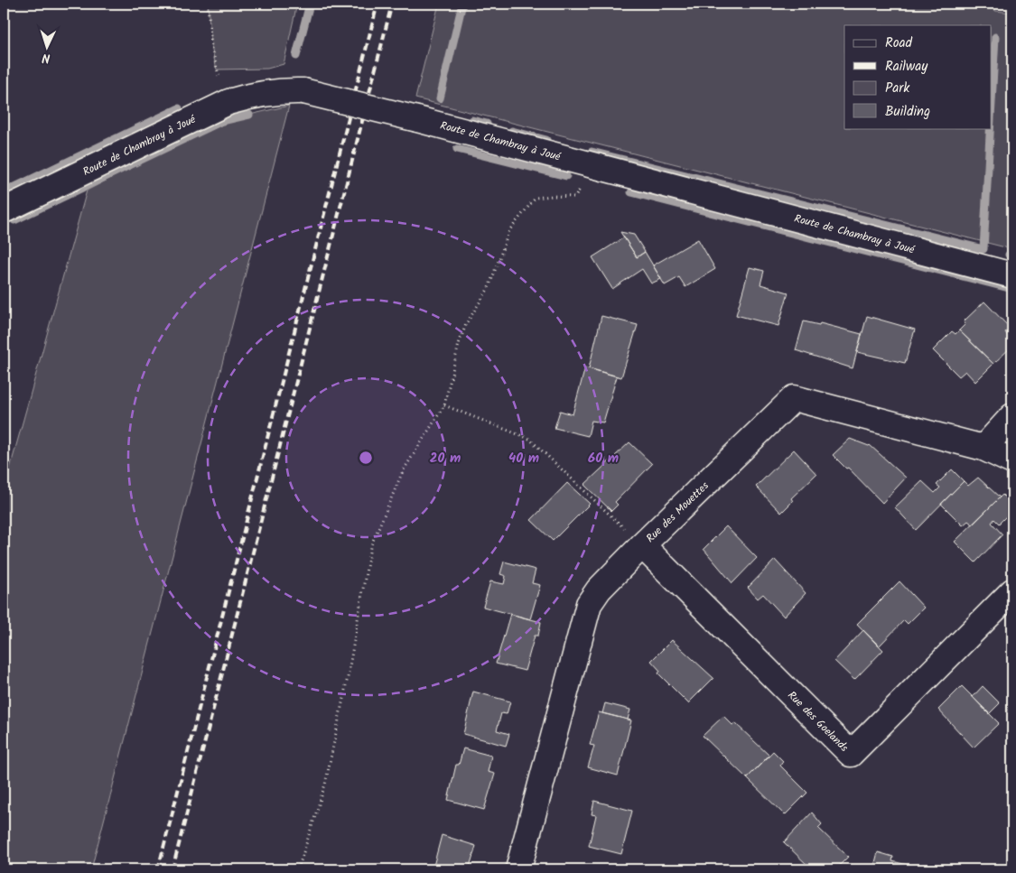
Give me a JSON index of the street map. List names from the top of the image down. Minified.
{"streets":{"street":["Route de Chambray à Joué","Rue des Mouettes","Rue des Goelands"]},"crossings":[["Rue des Mouettes","Rue des Goelands"]],"legend":["Road","Railway","Park","Building"],"north":"bottom","rings":["20 m","40 m","60 m"]}
